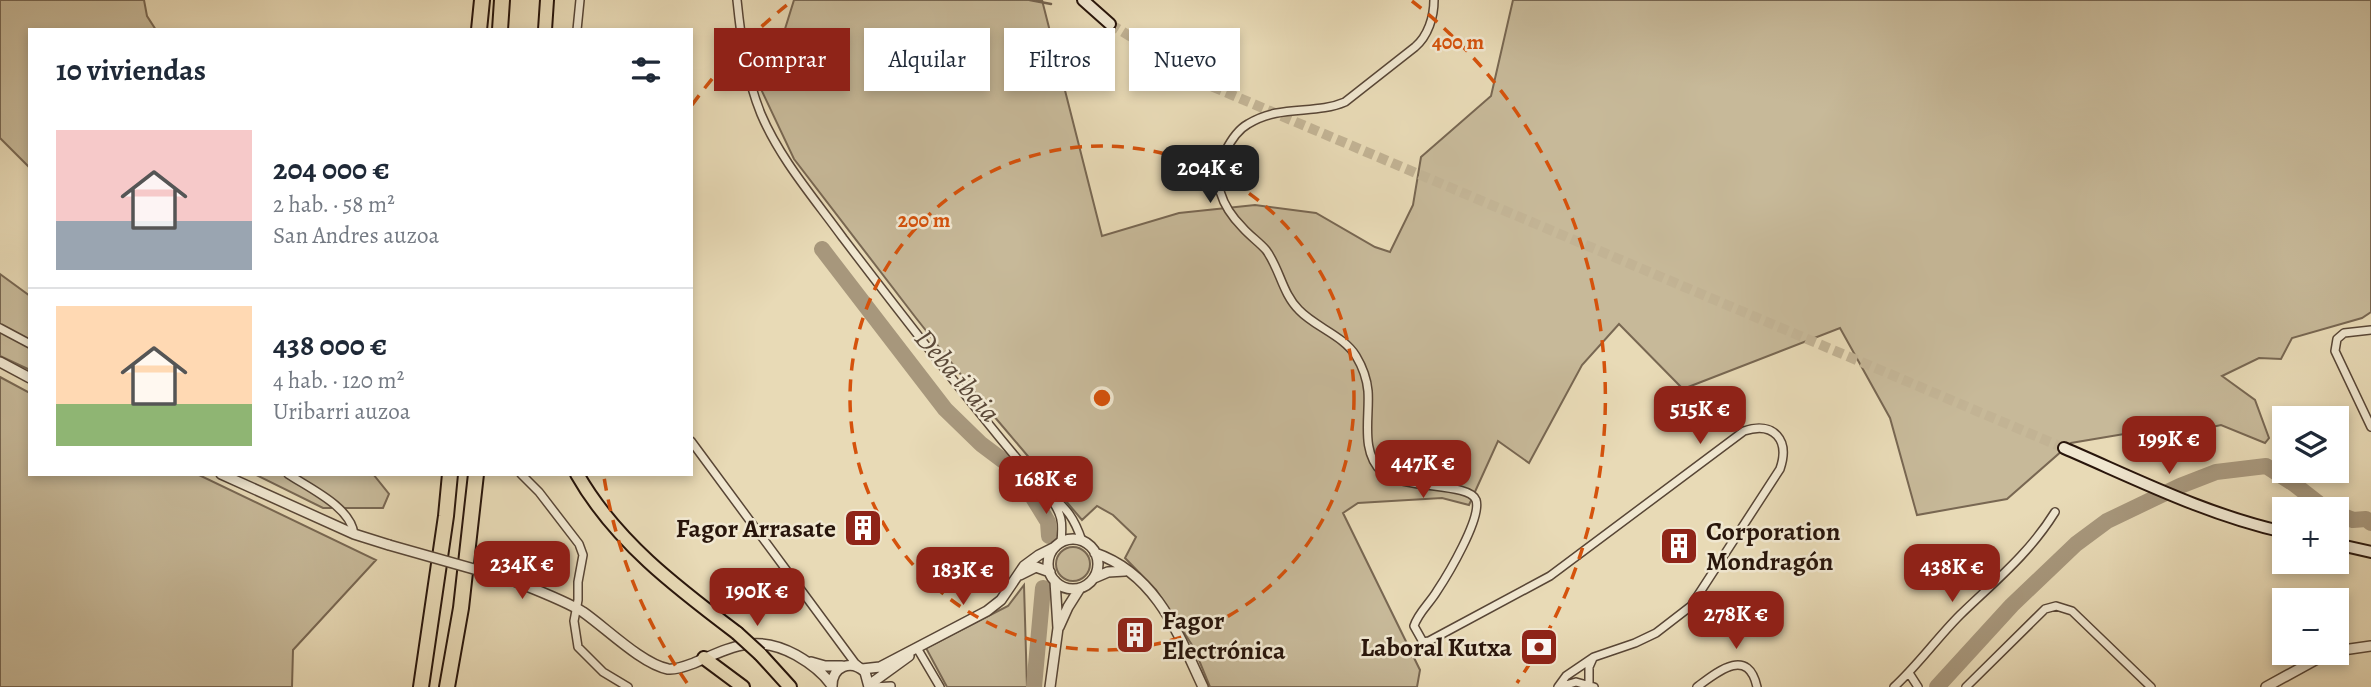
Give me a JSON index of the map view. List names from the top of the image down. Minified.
{"water":["Deba ibaia"],"places":{"building":["Fagor Arrasate","Corporation Mondragón","Fagor Electrónica"],"bank":["Laboral Kutxa"]},"page":{"chip":["Comprar","Alquilar","Filtros","Nuevo"],"heading":"10 viviendas","list":[{"name":"204 000 €","note":"2 hab. · 58 m² · San Andres auzoa"},{"name":"438 000 €","note":"4 hab. · 120 m² · Uribarri auzoa"}],"price":["204K €","515K €","199K €","447K €","168K €","234K €","438K €","183K €","190K €","278K €"],"map_buttons":["+","−"]},"rings":["400 m","200 m"]}
